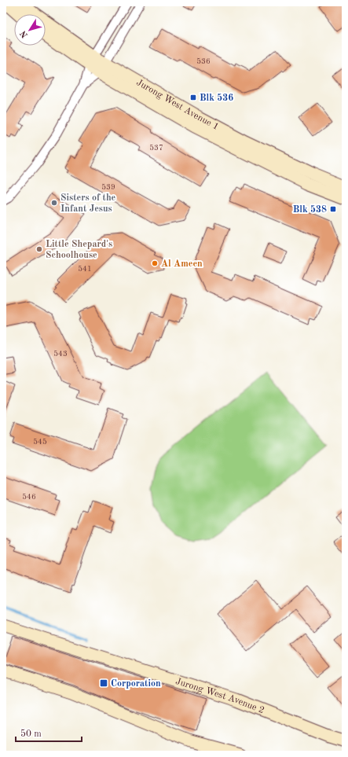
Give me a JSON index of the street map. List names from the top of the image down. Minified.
{"streets":{"street":["Jurong West Avenue 1","Jurong West Avenue 2"]},"places":{"transit":["Blk 536","Blk 538","Corporation"],"other":["Sisters of the Infant Jesus","Little Shepard's Schoolhouse","Al Ameen"]},"house_numbers":["536","537","539","541","543","545","546"],"scale_bar":"50 m","north":"bottom left"}
